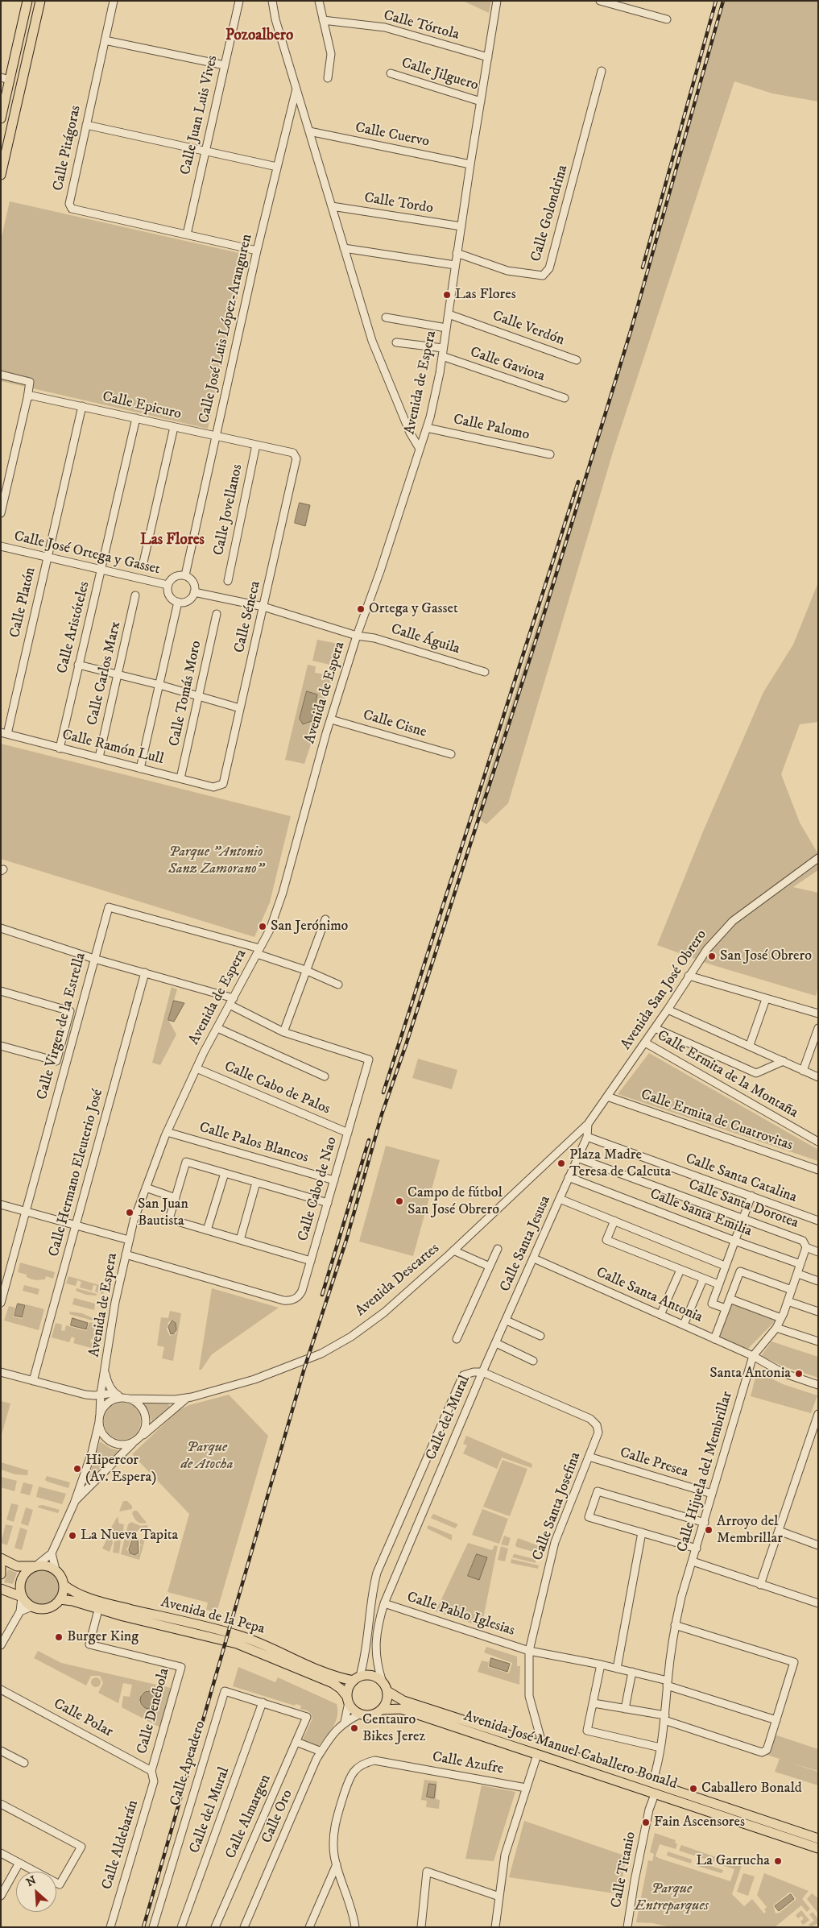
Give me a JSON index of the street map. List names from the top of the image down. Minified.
{"streets":{"main road":["Avenida de la Pepa","Avenida José Manuel Caballero Bonald"],"street":["Calle Tórtola","Calle Jilguero","Calle Juan Luis Vives","Calle Cuervo","Calle Pitágoras","Calle Tordo","Calle Golondrina","Calle José Luis López-Aranguren","Calle Verdón","Calle Gaviota","Avenida de Espera","Calle Epicuro","Calle Palomo","Calle Jovellanos","Calle José Ortega y Gasset","Calle Platón","Calle Séneca","Calle Aristóteles","Calle Águila","Calle Carlos Marx","Calle Tomás Moro","Calle Cisne","Calle Ramón Lull","Avenida San José Obrero","Calle Virgen de la Estrella","Calle Ermita de la Montaña","Calle Cabo de Palos","Calle Ermita de Cuatrovitas","Calle Palos Blancos","Calle Hermano Eleuterio José","Calle Santa Catalina","Calle Cabo de Nao","Calle Santa Dorotea","Calle Santa Emilia","Calle Santa Jesusa","Avenida Descartes","Calle Santa Antonia","Calle del Mural","Calle Presea","Calle Hijuela del Membrillar","Calle Santa Josefina","Calle Pablo Iglesias","Calle Denébola","Calle Polar","Calle Apeadero","Calle Azufre","Calle Almargen","Calle Oro","Calle Aldebarán","Calle Titanio"]},"crossings":[["Calle Tórtola","Avenida de Espera"],["Calle Jilguero","Avenida de Espera"],["Calle Juan Luis Vives","Calle Pitágoras"],["Calle Cuervo","Avenida de Espera"],["Calle Pitágoras","Calle José Luis López-Aranguren"],["Calle Tordo","Avenida de Espera"],["Calle Golondrina","Avenida de Espera"],["Calle José Luis López-Aranguren","Calle Epicuro"],["Calle José Luis López-Aranguren","Calle José Ortega y Gasset"],["Calle Verdón","Avenida de Espera"],["Calle Gaviota","Avenida de Espera"],["Avenida de Espera","Calle Palomo"],["Avenida de Espera","Calle Águila"],["Avenida de Espera","Calle Cisne"],["Avenida de Espera","Calle Virgen de la Estrella"],["Avenida de Espera","Calle Cabo de Palos"],["Avenida de Espera","Calle Palos Blancos"],["Avenida de Espera","Calle Cabo de Nao"],["Avenida de Espera","Avenida Descartes"],["Avenida de Espera","Avenida de la Pepa"],["Calle Epicuro","Calle Jovellanos"],["Calle Epicuro","Calle Platón"],["Calle Epicuro","Calle Séneca"],["Calle Epicuro","Calle Aristóteles"],["Calle José Ortega y Gasset","Calle Platón"],["Calle José Ortega y Gasset","Calle Aristóteles"],["Calle Platón","Calle Ramón Lull"],["Calle Séneca","Calle Ramón Lull"],["Calle Aristóteles","Calle Ramón Lull"],["Calle Carlos Marx","Calle Ramón Lull"],["Calle Tomás Moro","Calle Ramón Lull"],["Avenida San José Obrero","Calle Ermita de la Montaña"],["Avenida San José Obrero","Calle Ermita de Cuatrovitas"],["Avenida San José Obrero","Calle Santa Jesusa"],["Avenida San José Obrero","Avenida Descartes"],["Calle Virgen de la Estrella","Calle Cabo de Nao"],["Calle Cabo de Palos","Calle Cabo de Nao"],["Calle Palos Blancos","Calle Cabo de Nao"],["Calle Hermano Eleuterio José","Calle Cabo de Nao"],["Calle Santa Catalina","Calle Santa Jesusa"],["Calle Santa Dorotea","Calle Santa Jesusa"],["Calle Santa Emilia","Calle Santa Jesusa"],["Calle Santa Jesusa","Avenida Descartes"],["Calle Santa Jesusa","Calle Santa Antonia"],["Calle Santa Jesusa","Calle del Mural"],["Calle Santa Jesusa","Calle Santa Josefina"],["Calle Santa Antonia","Calle Hijuela del Membrillar"],["Calle del Mural","Calle Santa Josefina"],["Calle del Mural","Calle Pablo Iglesias"],["Calle del Mural","Avenida de la Pepa"],["Calle del Mural","Avenida José Manuel Caballero Bonald"],["Calle del Mural","Calle Apeadero"],["Calle del Mural","Calle Oro"],["Calle Presea","Calle Hijuela del Membrillar"],["Calle Presea","Calle Santa Josefina"],["Calle Santa Josefina","Calle Pablo Iglesias"],["Calle Santa Josefina","Avenida José Manuel Caballero Bonald"],["Avenida de la Pepa","Calle Denébola"],["Avenida de la Pepa","Avenida José Manuel Caballero Bonald"],["Avenida de la Pepa","Calle Oro"],["Calle Denébola","Calle Polar"],["Calle Denébola","Calle Aldebarán"],["Calle Polar","Calle Aldebarán"],["Avenida José Manuel Caballero Bonald","Calle Oro"],["Avenida José Manuel Caballero Bonald","Calle Titanio"],["Calle Apeadero","Calle Almargen"]],"districts":["Pozoalbero","Las Flores"],"parks":["Parque \"Antonio Sanz Zamorano\"","Parque de Atocha","Parque Entreparques"],"places":["Las Flores","Ortega y Gasset","San Jerónimo","San José Obrero","Plaza Madre Teresa de Calcuta","Campo de fútbol San José Obrero","San Juan Bautista","Santa Antonia","Hipercor (Av. Espera)","Arroyo del Membrillar","La Nueva Tapita","Burger King","Centauro Bikes Jerez","Caballero Bonald","Fain Ascensores","La Garrucha"],"north":"top left"}
